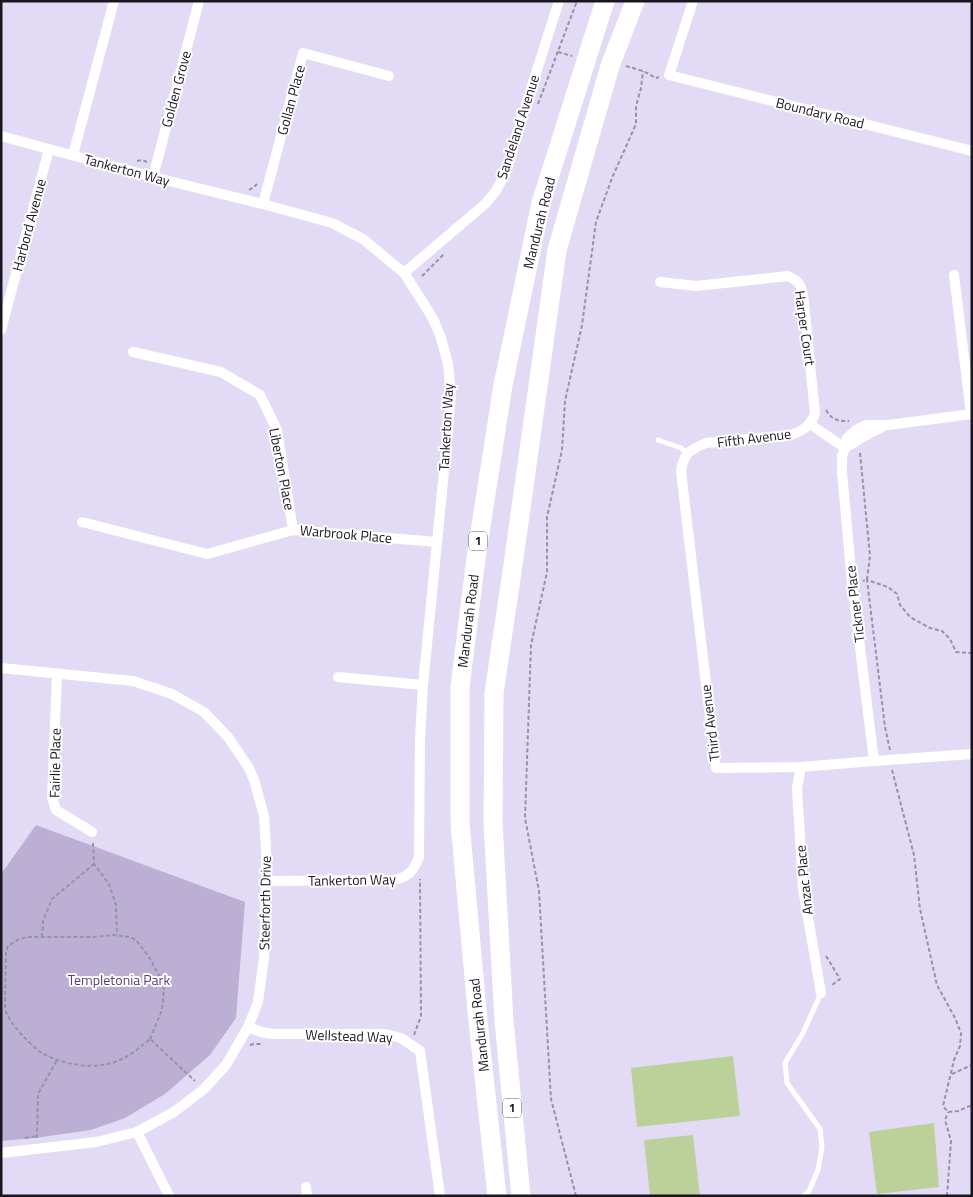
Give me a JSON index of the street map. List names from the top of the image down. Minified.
{"streets":{"highway":["Mandurah Road","1"],"street":["Golden Grove","Gollan Place","Boundary Road","Sandeland Avenue","Tankerton Way","Harbord Avenue","Harper Court","Fifth Avenue","Liberton Place","Warbrook Place","Tickner Place","Third Avenue","Fairlie Place","Anzac Place","Steerforth Drive","Wellstead Way"]},"crossings":[["Golden Grove","Tankerton Way"],["Gollan Place","Tankerton Way"],["Sandeland Avenue","Tankerton Way"],["Tankerton Way","Harbord Avenue"],["Tankerton Way","Warbrook Place"],["Tankerton Way","Steerforth Drive"],["Harper Court","Fifth Avenue"],["Fifth Avenue","Tickner Place"],["Fifth Avenue","Third Avenue"],["Liberton Place","Warbrook Place"],["Tickner Place","Third Avenue"],["Third Avenue","Anzac Place"],["Fairlie Place","Steerforth Drive"],["Steerforth Drive","Wellstead Way"]],"parks":["Templetonia Park"]}
